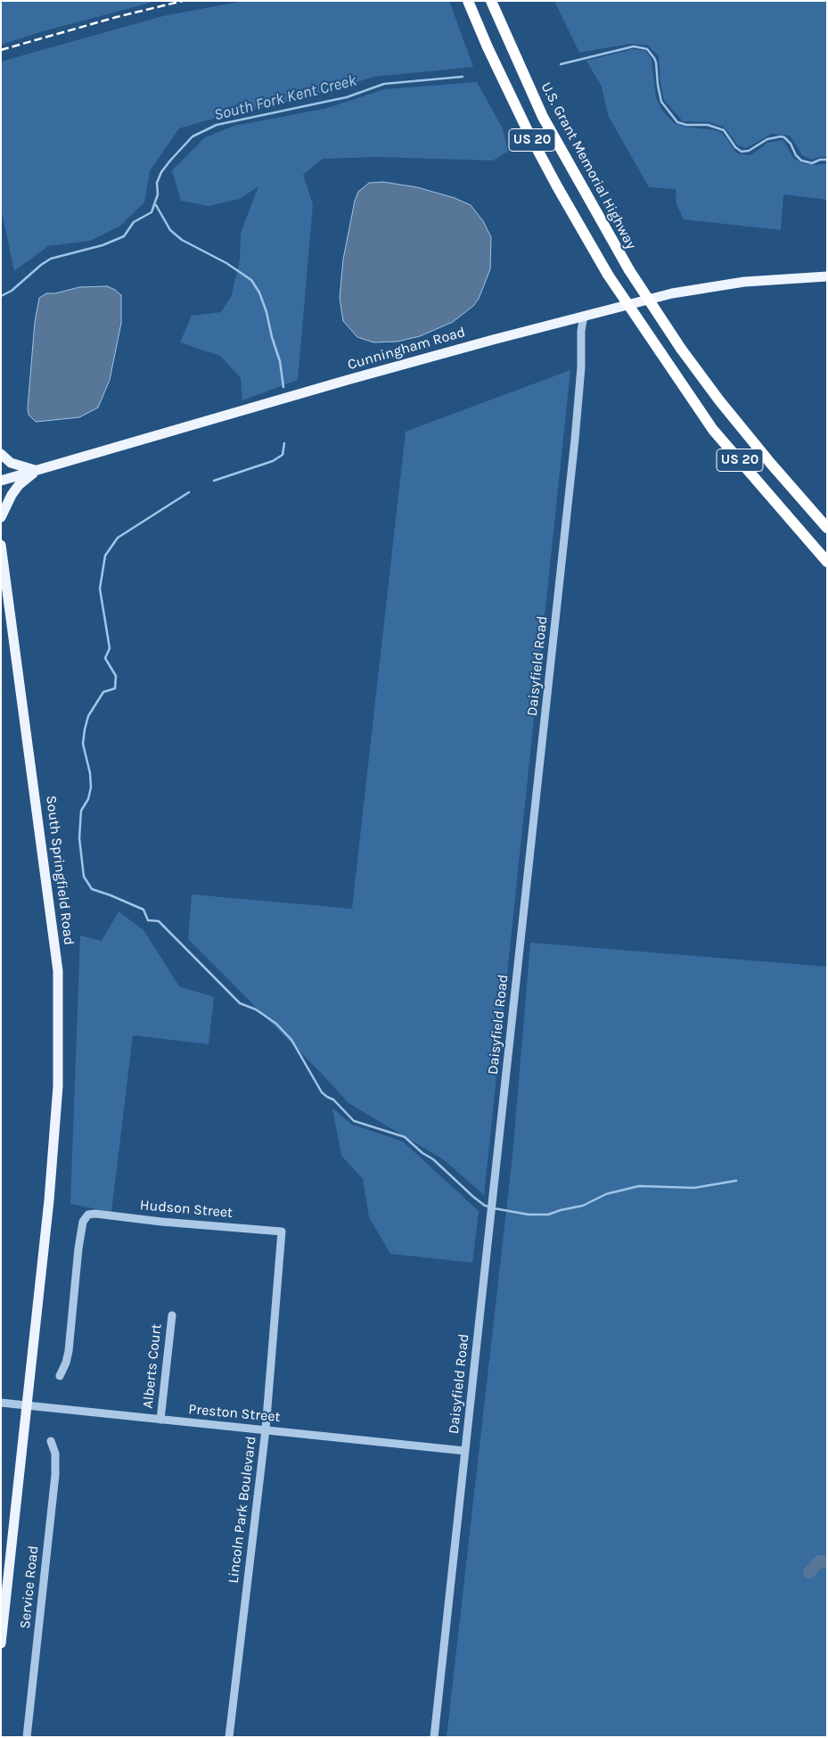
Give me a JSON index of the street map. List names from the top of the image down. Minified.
{"streets":{"highway":["US 20","U.S. Grant Memorial Highway"],"main road":["Cunningham Road","South Springfield Road"],"street":["Daisyfield Road","Hudson Street","Alberts Court","Preston Street","Lincoln Park Boulevard","Service Road"]},"crossings":[["Cunningham Road","Daisyfield Road"],["Daisyfield Road","Preston Street"],["South Springfield Road","Preston Street"],["Hudson Street","Lincoln Park Boulevard"],["Alberts Court","Preston Street"],["Preston Street","Lincoln Park Boulevard"]],"water":["South Fork Kent Creek"]}
